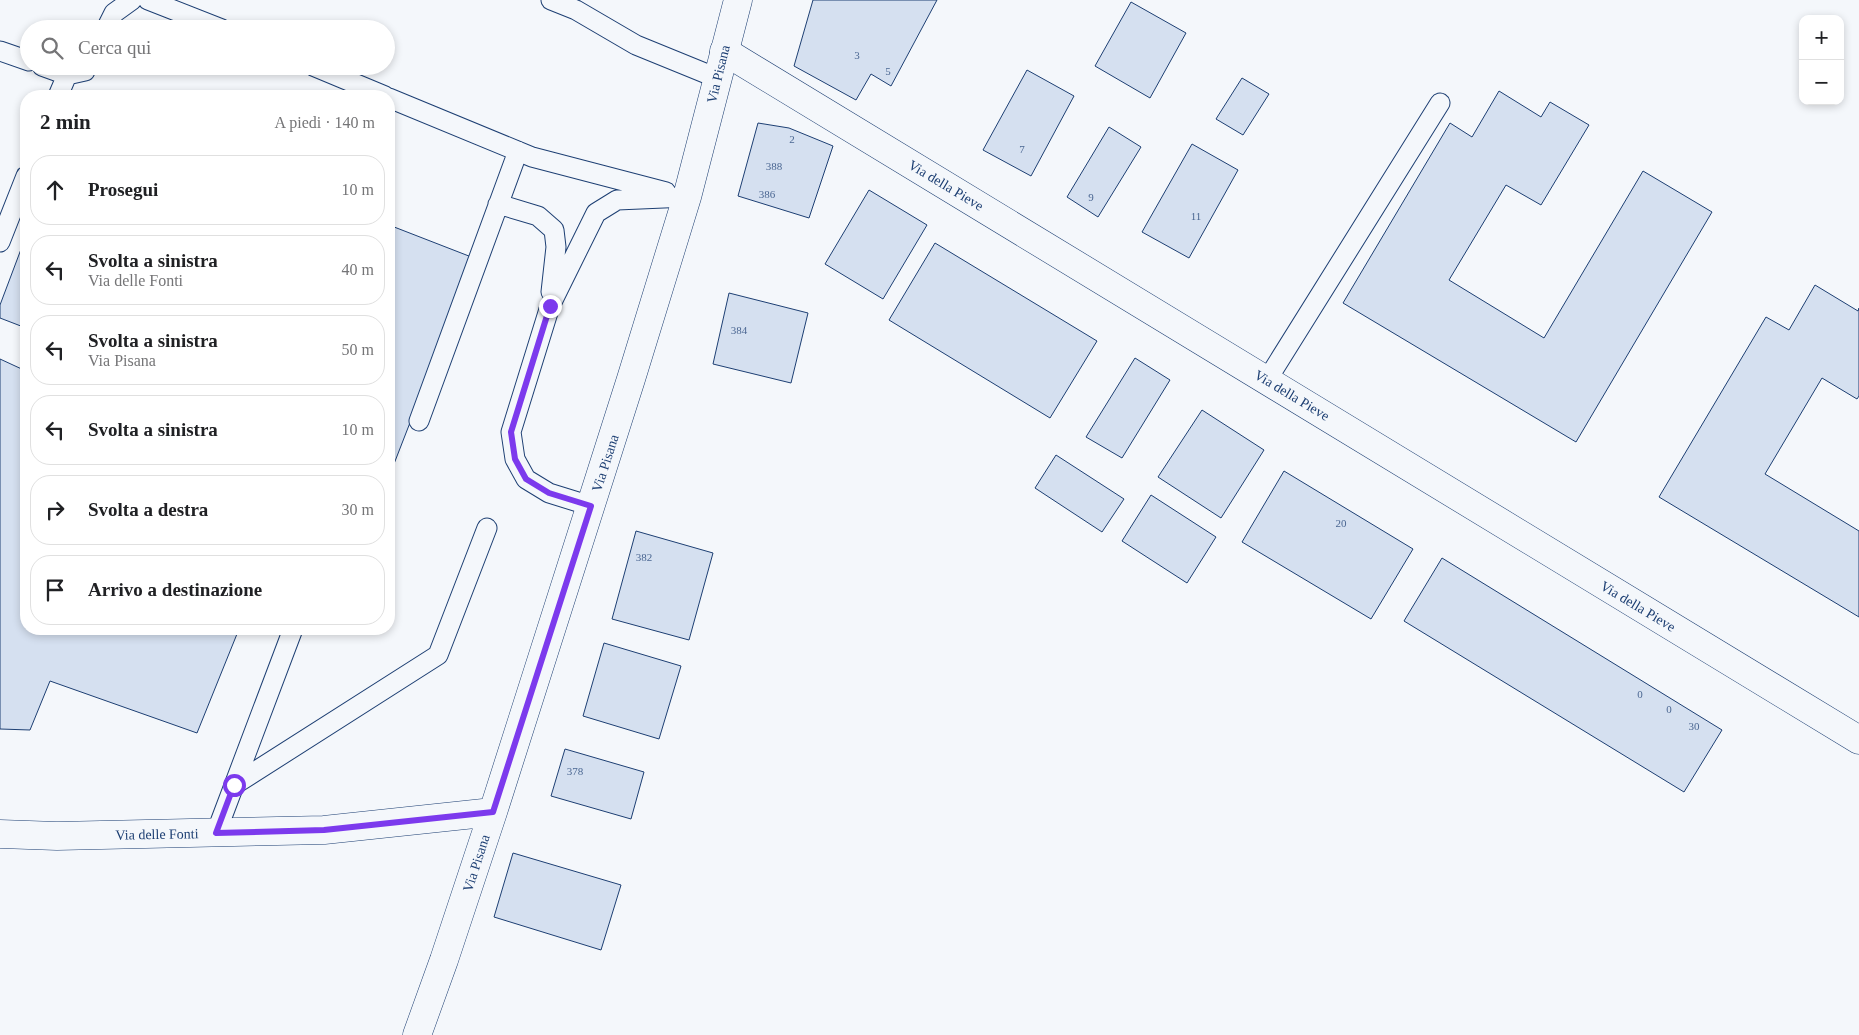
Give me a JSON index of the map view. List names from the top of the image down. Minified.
{"streets":{"street":["Via Pisana","Via della Pieve","Via delle Fonti"]},"crossings":[["Via Pisana","Via della Pieve"],["Via Pisana","Via delle Fonti"]],"house_numbers":["3","5","2","7","388","386","9","11","384","20","382","0","0","30","378"],"page":{"map_buttons":["+","−"],"search":"Cerca qui","heading":["2 min","A piedi · 140 m"],"list":[["Prosegui","10 m"],["Svolta a sinistra","Via delle Fonti","40 m"],["Svolta a sinistra","Via Pisana","50 m"],["Svolta a sinistra","10 m"],["Svolta a destra","30 m"],"Arrivo a destinazione"]}}
